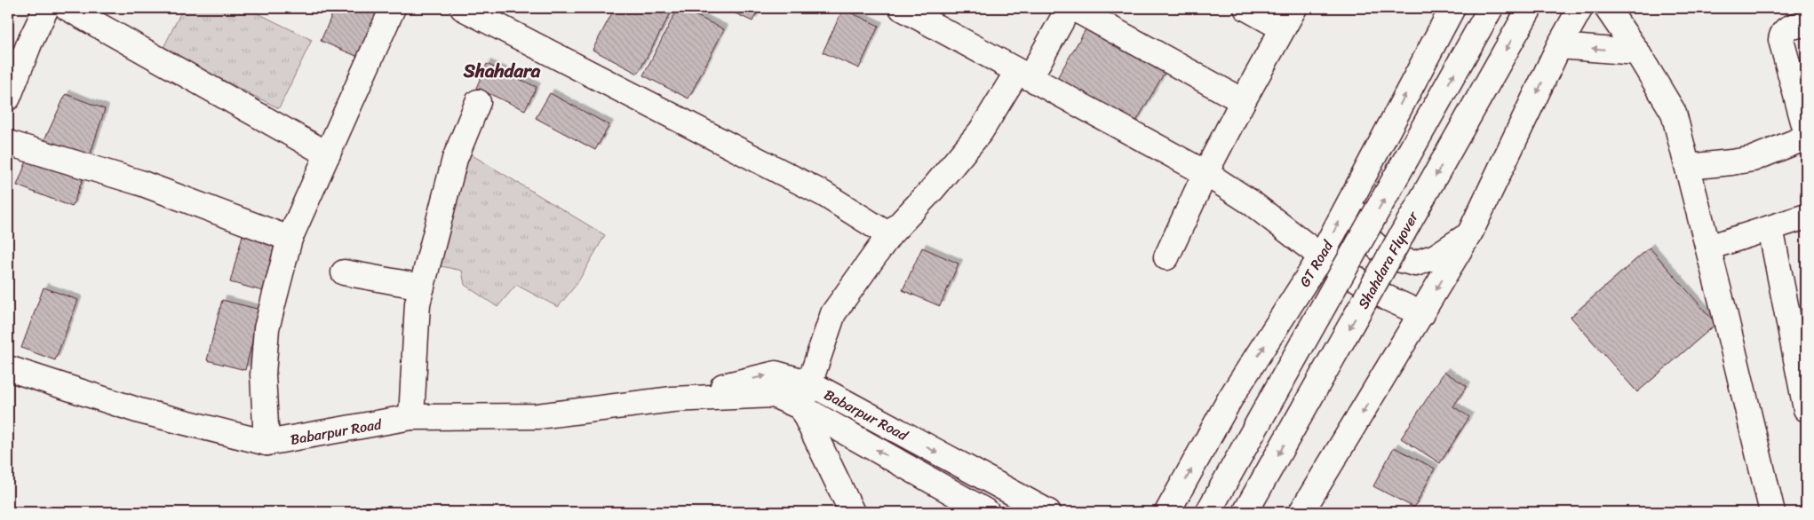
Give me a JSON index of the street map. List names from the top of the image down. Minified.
{"streets":{"main road":["Shahdara Flyover","GT Road","Babarpur Road"]},"districts":["Shahdara"]}
